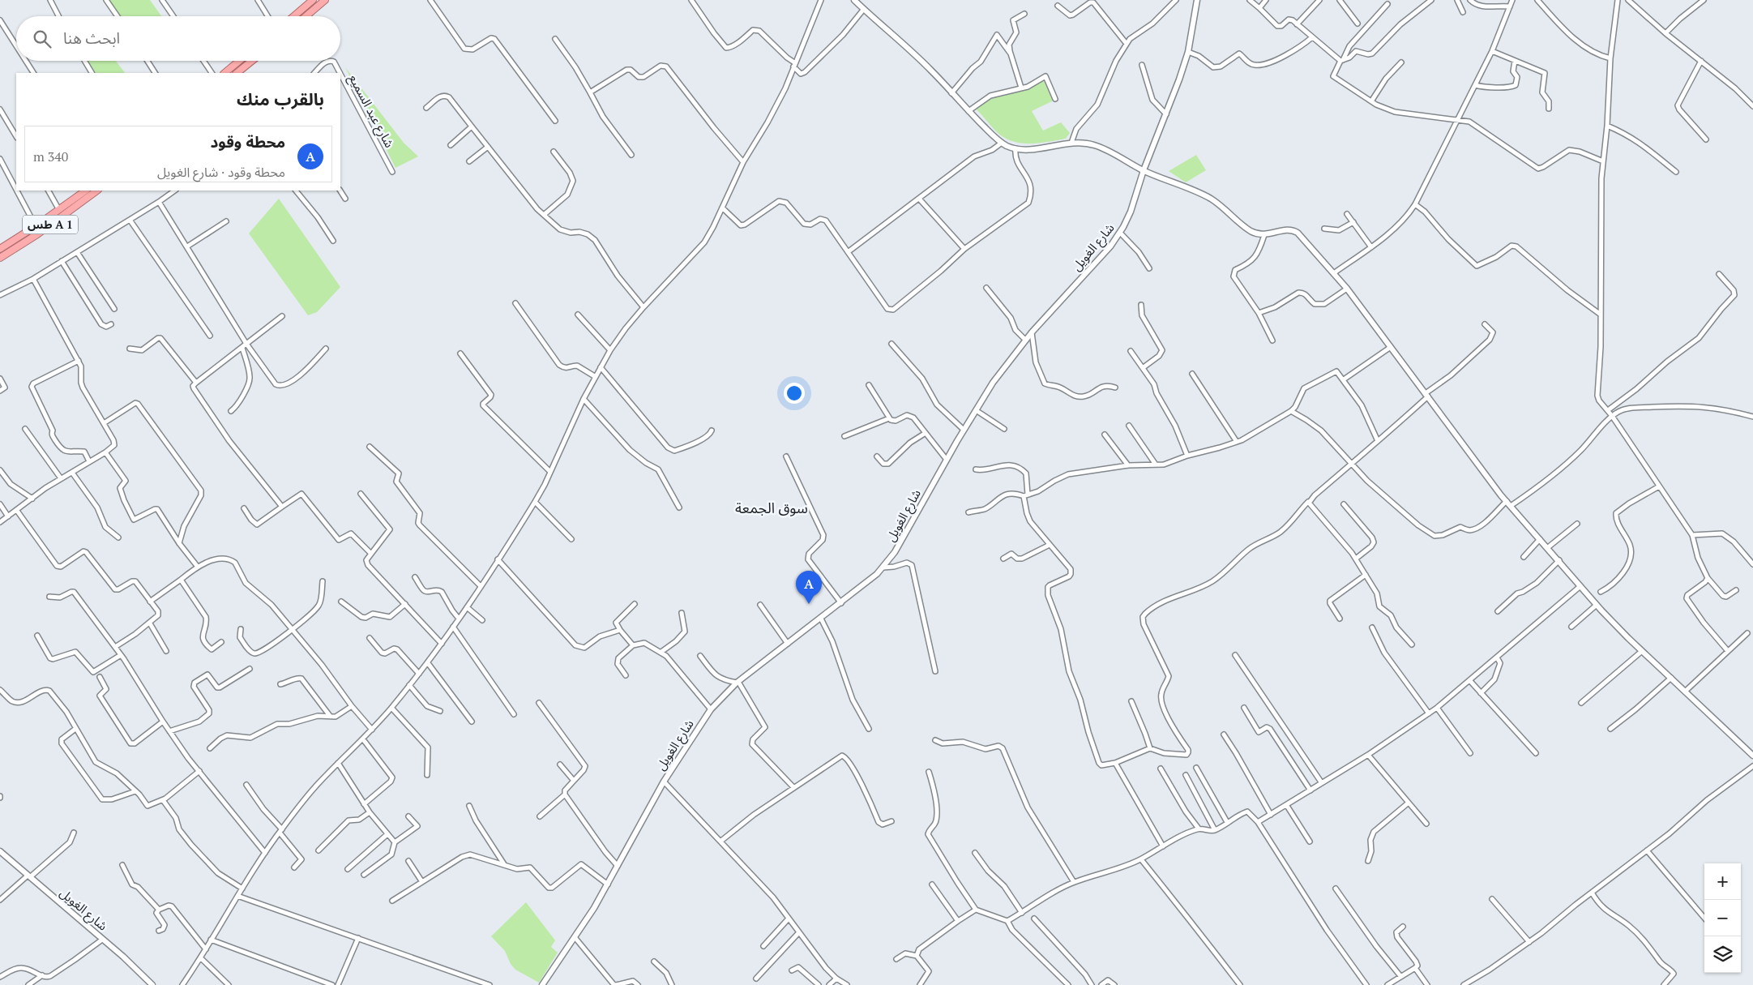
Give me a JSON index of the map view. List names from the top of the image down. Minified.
{"streets":{"highway":["طس A 1"],"street":["شارع عبد السميع","شارع الغويل"]},"districts":["سوق الجمعة"],"page":{"search":"ابحث هنا","heading":"بالقرب منك","list":[{"mark":"A","name":"محطة وقود","note":"محطة وقود · شارع الغويل","value":"340 m"}],"pins":"A","map_buttons":["+","−"]}}
